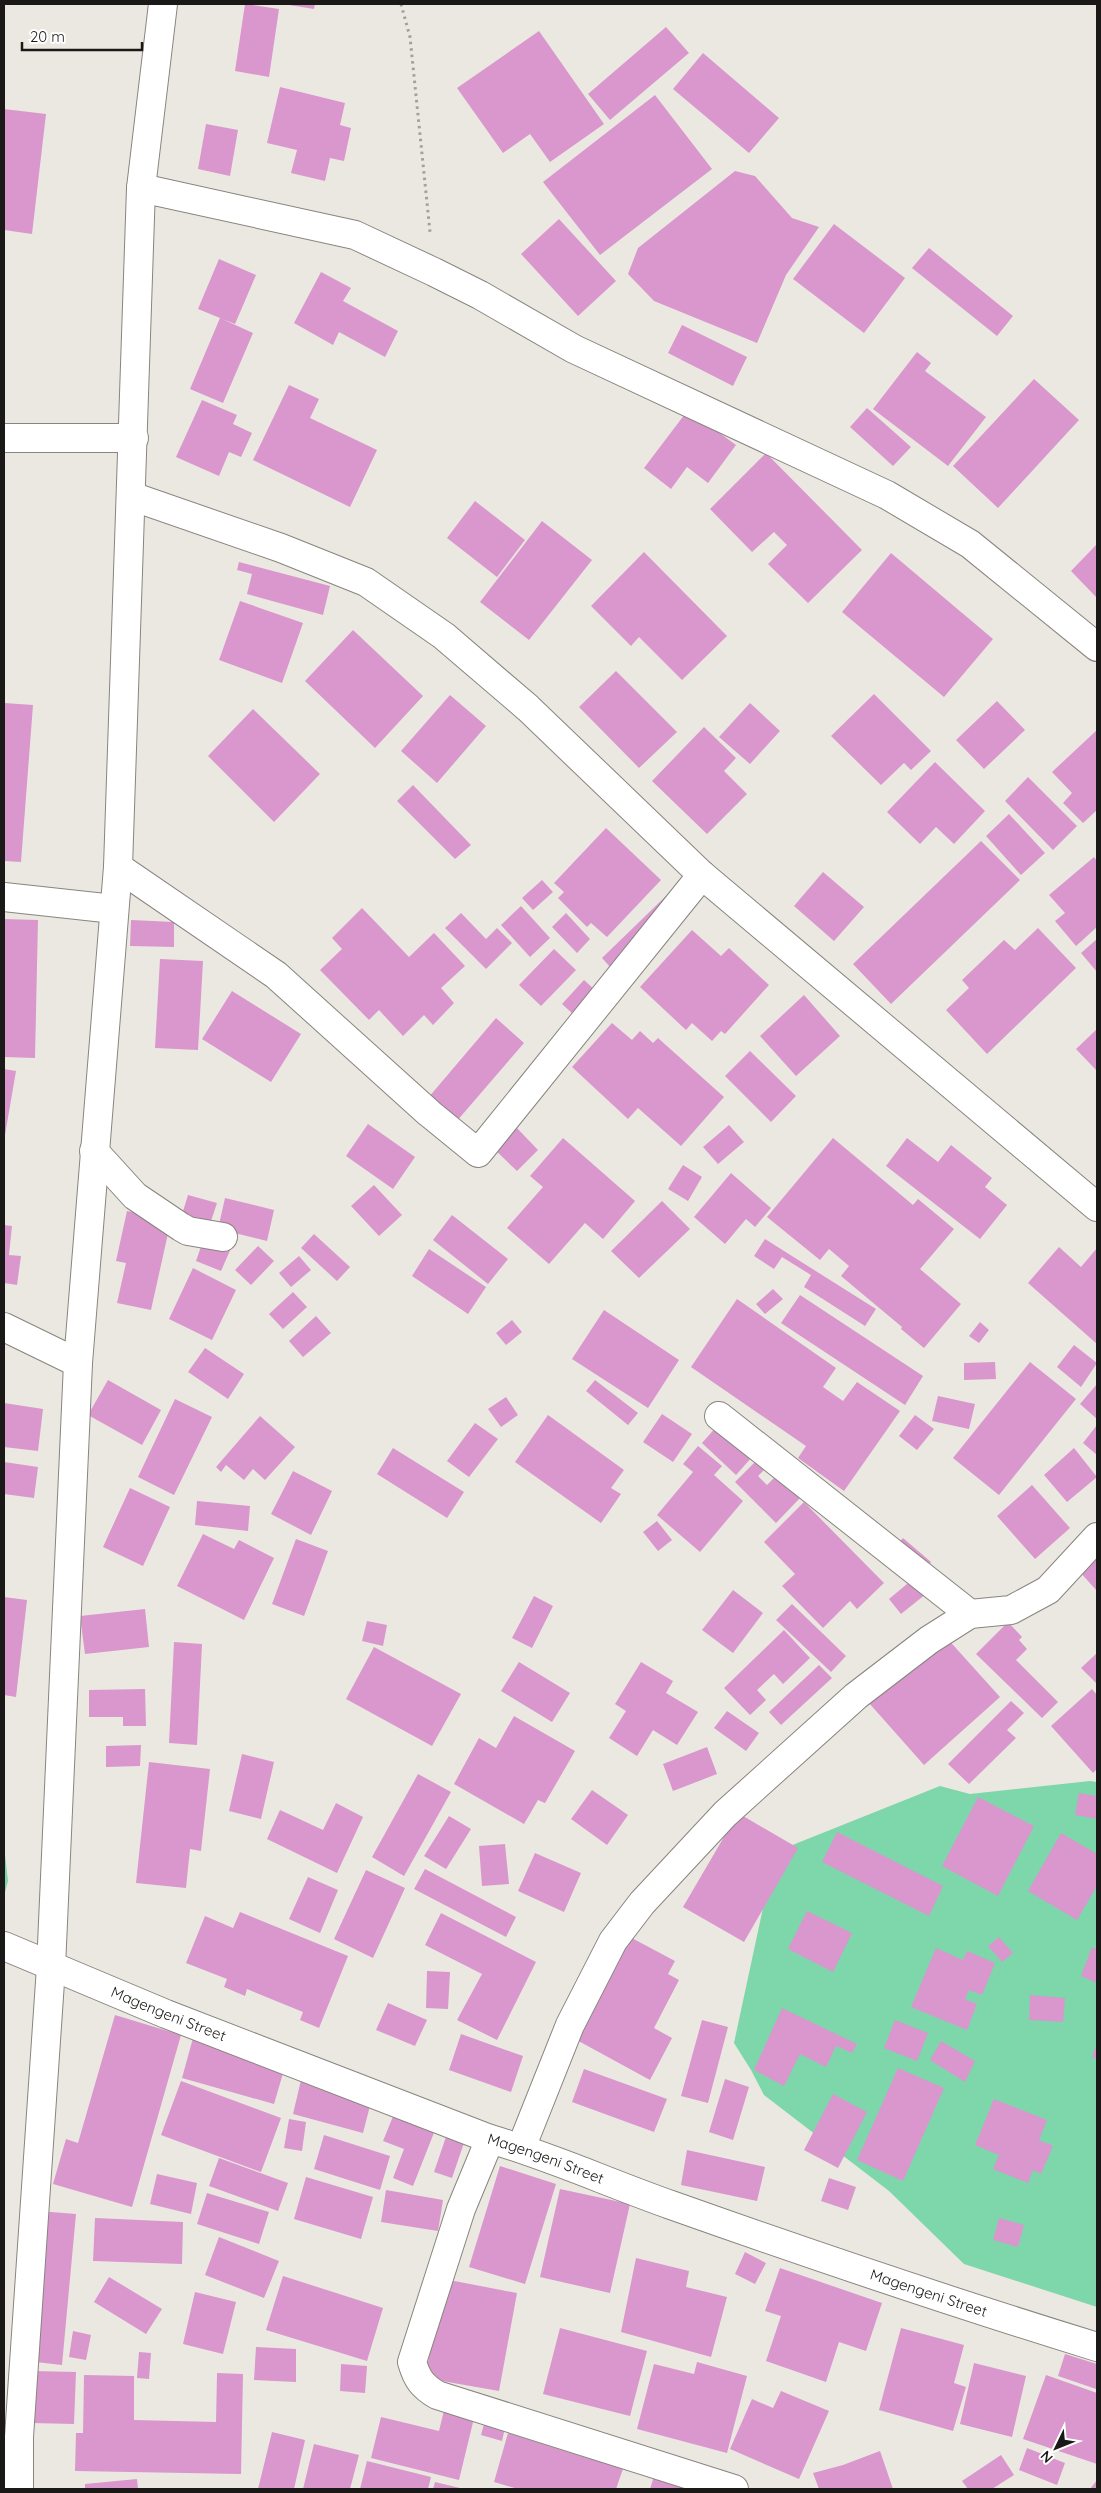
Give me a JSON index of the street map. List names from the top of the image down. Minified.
{"streets":{"street":["Magengeni Street"]},"scale_bar":"20 m","north":"bottom left"}
